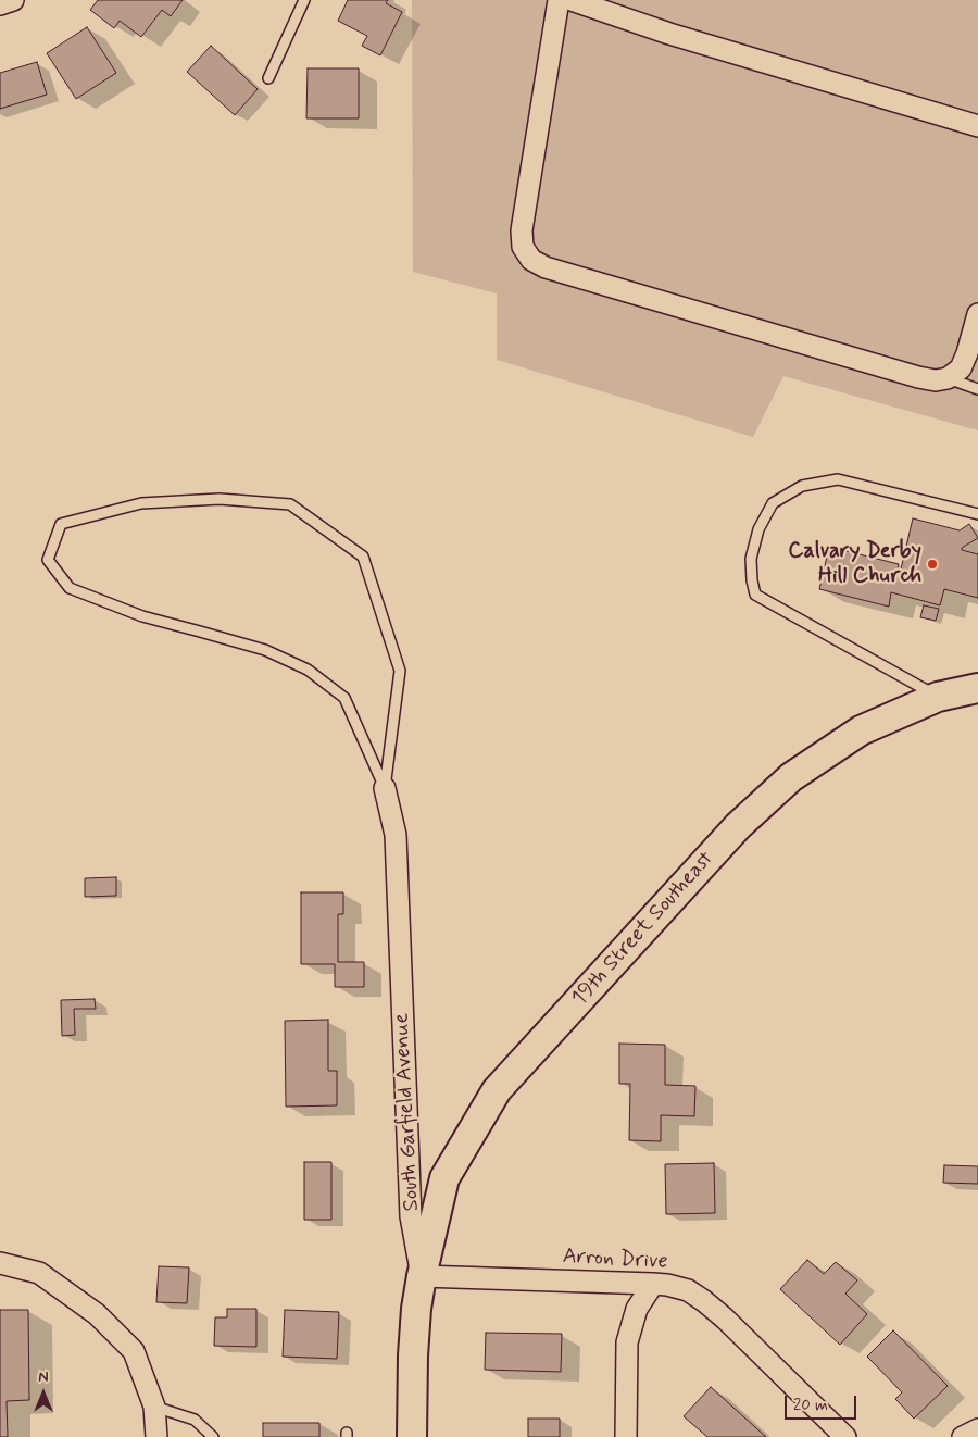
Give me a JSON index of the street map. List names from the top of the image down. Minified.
{"streets":{"street":["19th Street Southeast","South Garfield Avenue","Arron Drive"]},"crossings":[["19th Street Southeast","South Garfield Avenue"],["19th Street Southeast","Arron Drive"],["South Garfield Avenue","Arron Drive"]],"places":["Calvary Derby Hill Church"],"scale_bar":"20 m","north":"top"}
